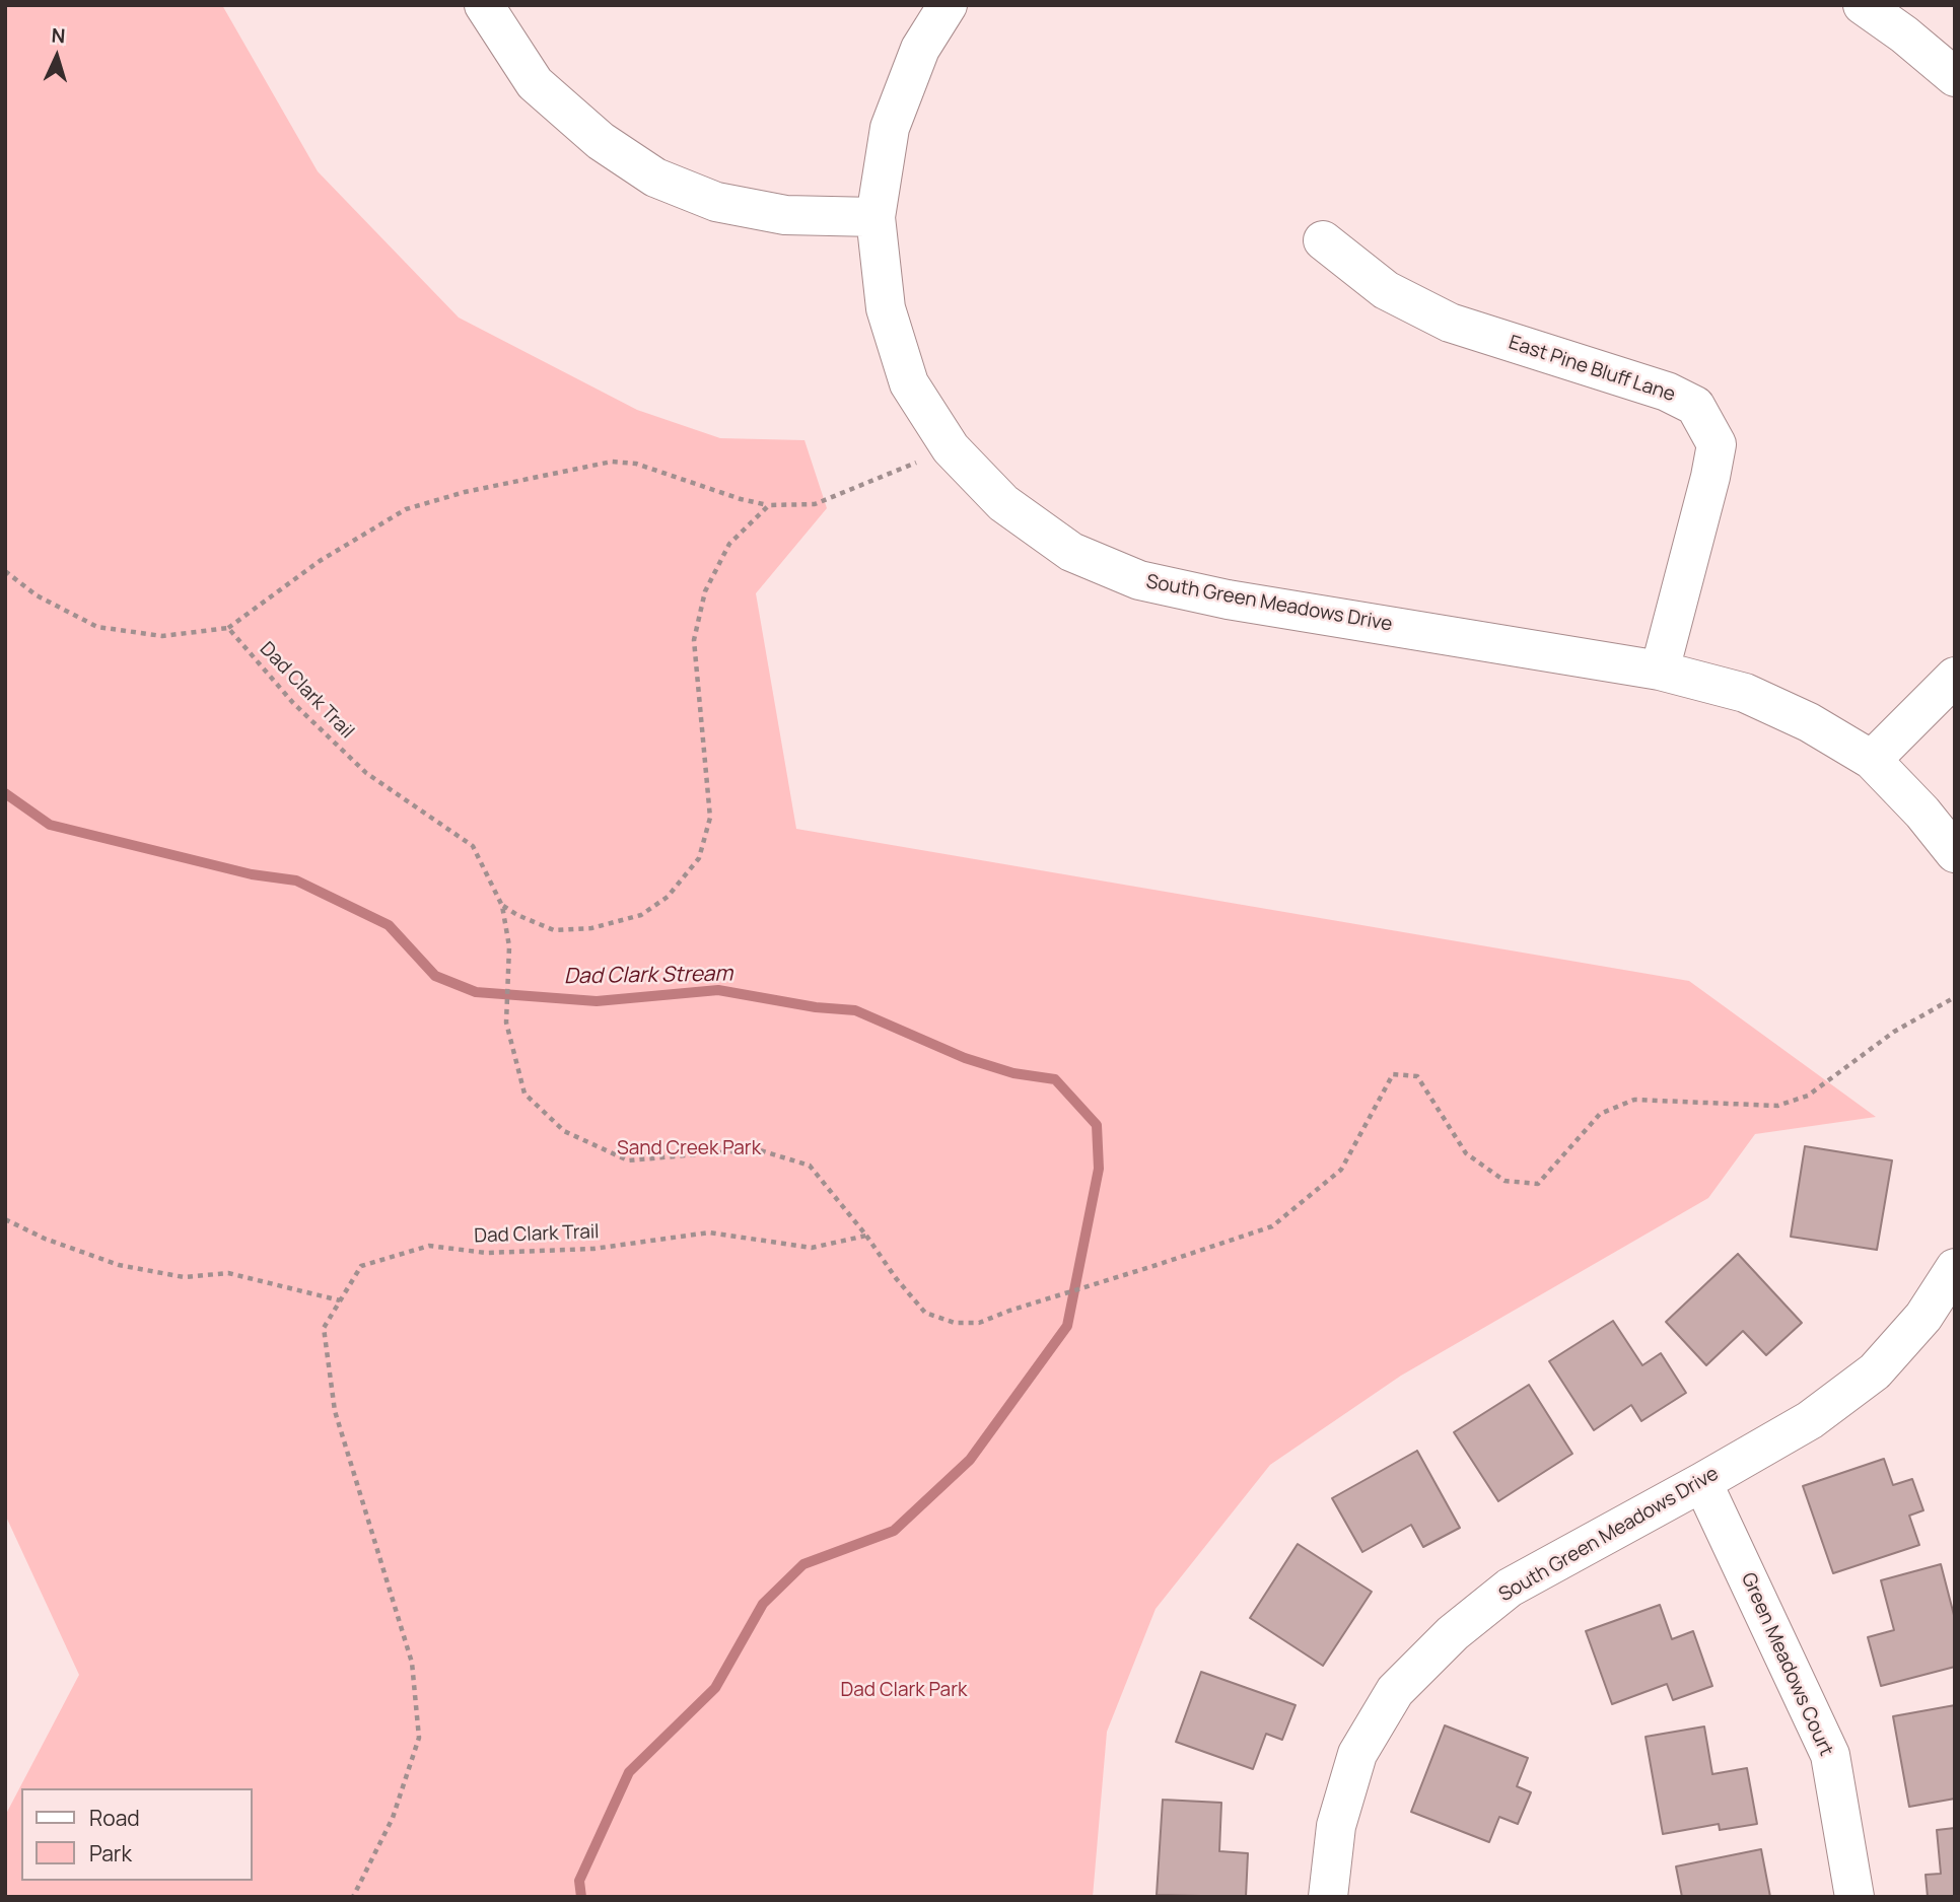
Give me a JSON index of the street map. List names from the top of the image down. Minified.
{"streets":{"street":["East Pine Bluff Lane","South Green Meadows Drive","Green Meadows Court"],"path":["Dad Clark Trail"]},"crossings":[["East Pine Bluff Lane","South Green Meadows Drive"],["South Green Meadows Drive","Green Meadows Court"]],"water":["Dad Clark Stream"],"parks":["Sand Creek Park","Dad Clark Park"],"legend":["Road","Park"],"north":"top"}
